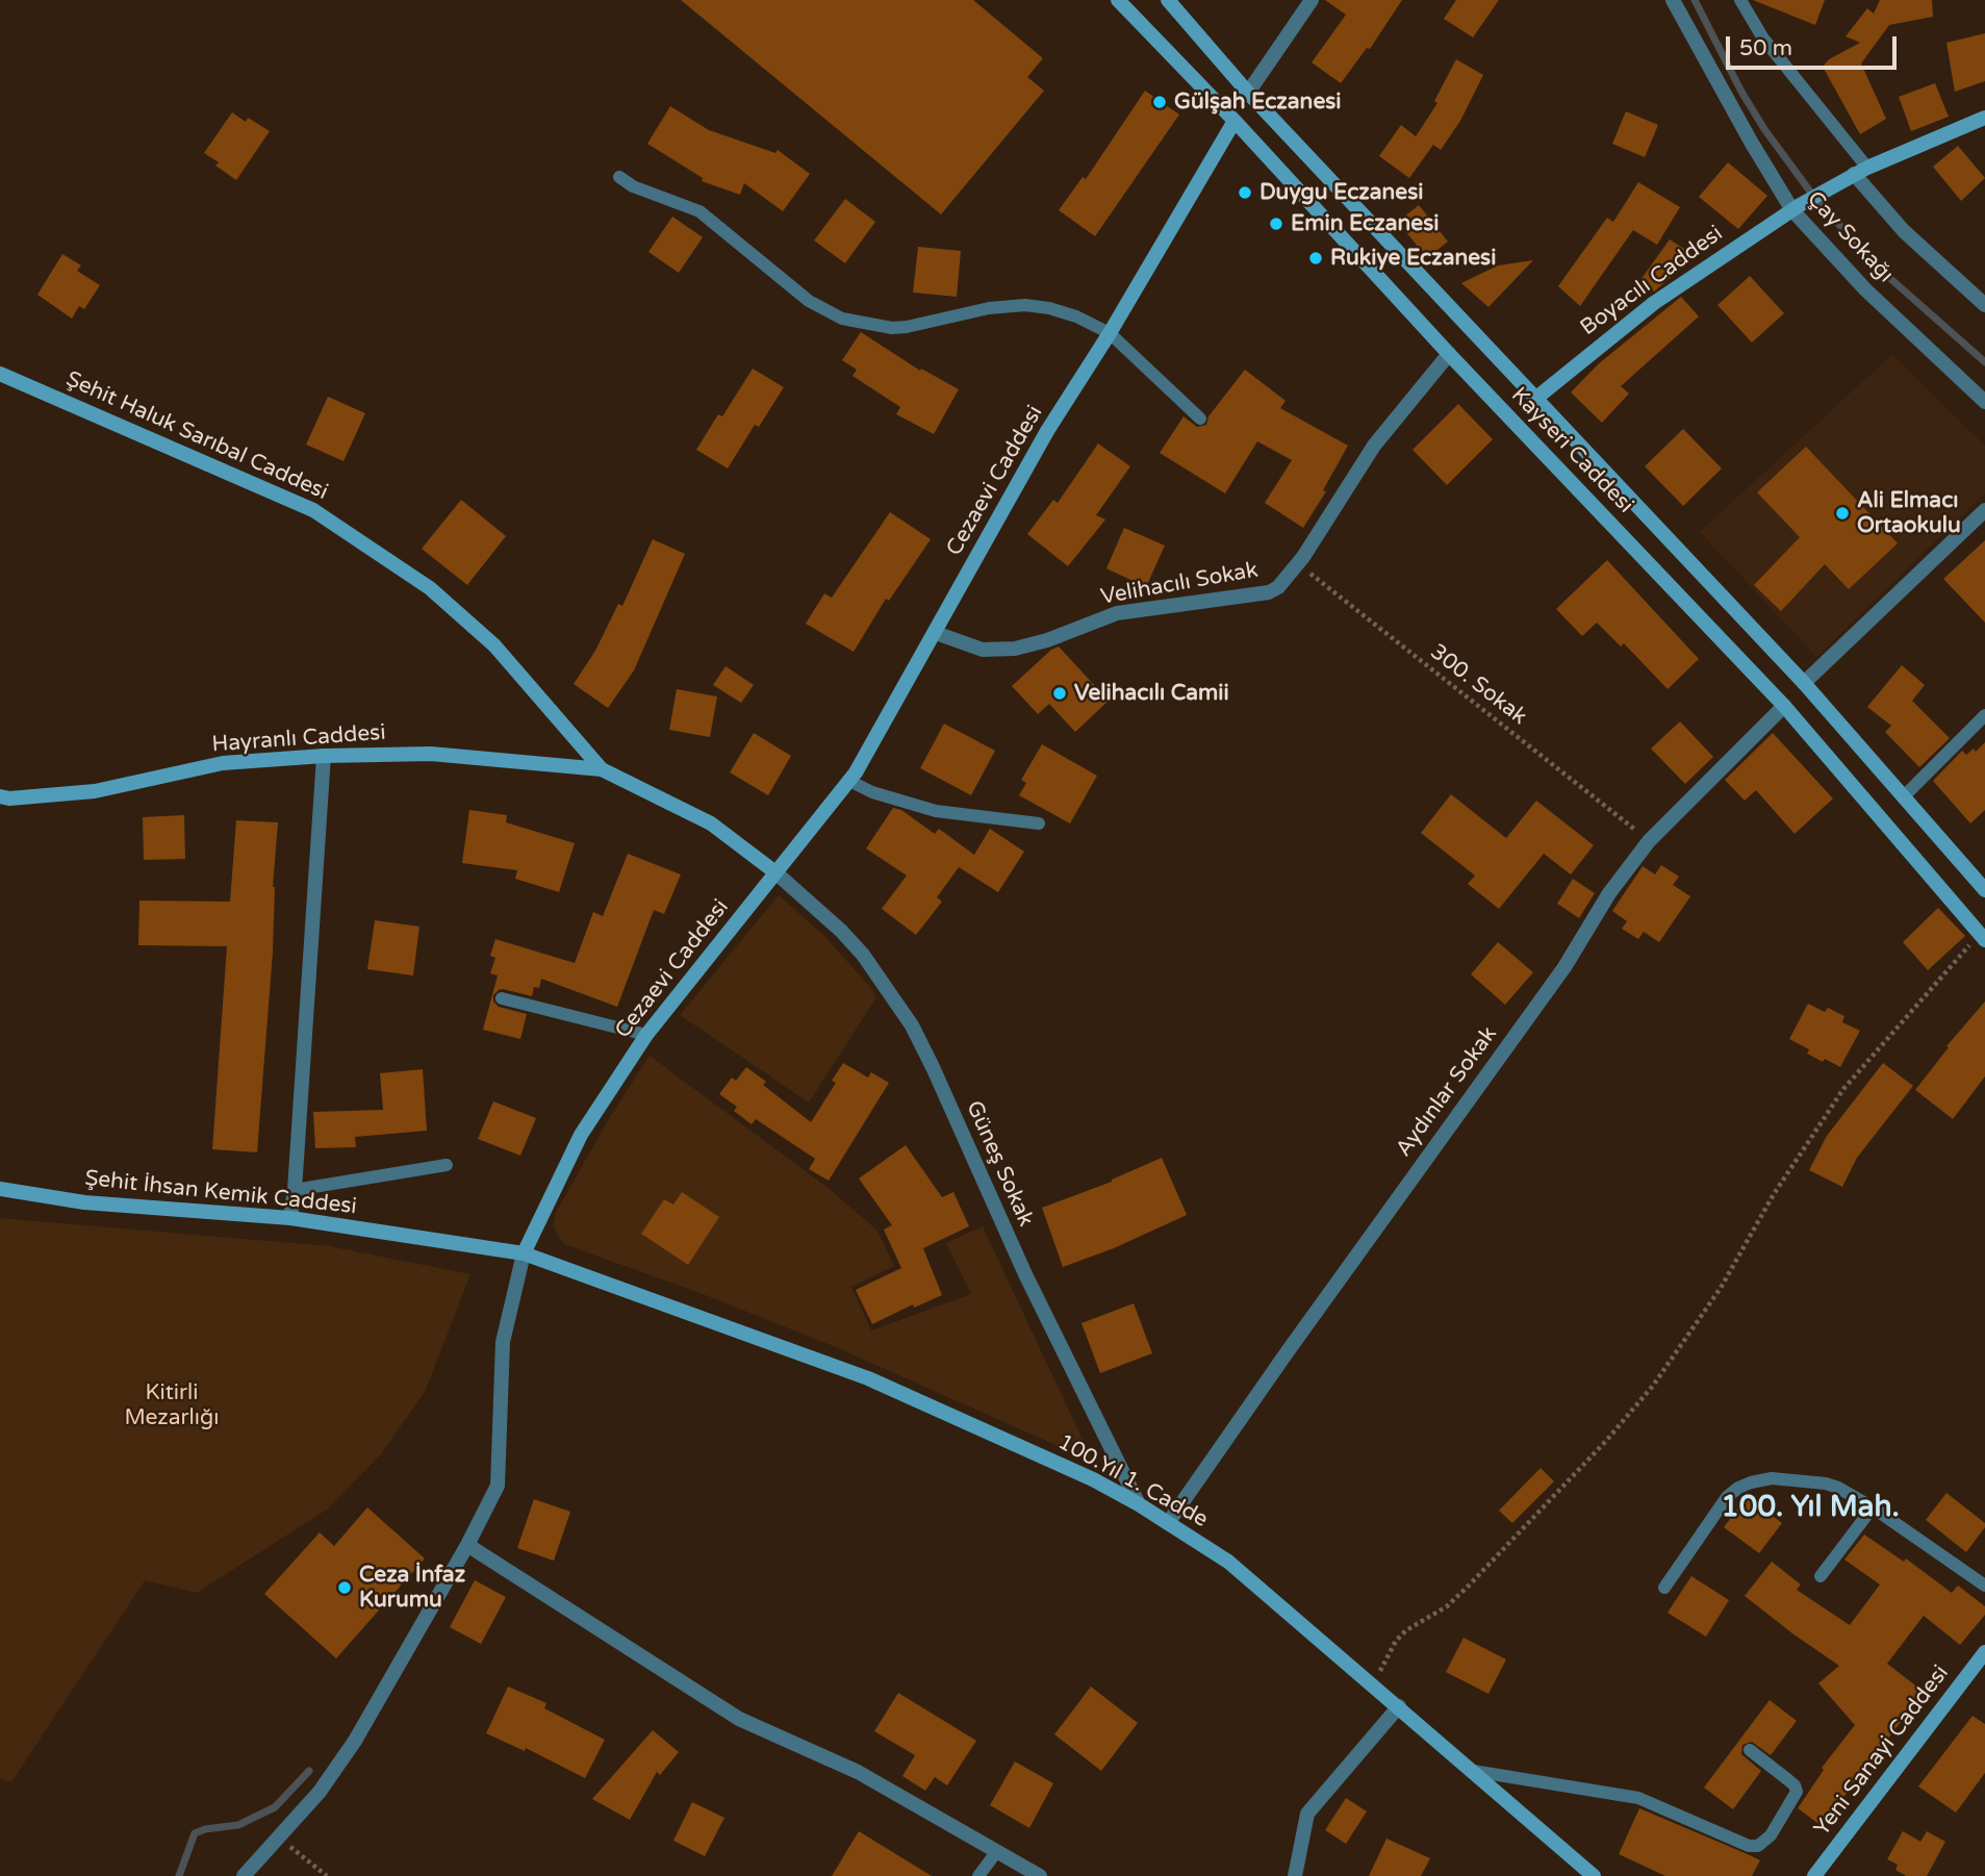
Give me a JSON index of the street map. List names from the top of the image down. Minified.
{"streets":{"street":["Çay Sokağı","Boyacılı Caddesi","Şehit Haluk Sarıbal Caddesi","Kayseri Caddesi","Cezaevi Caddesi","Velihacılı Sokak","Hayranlı Caddesi","Aydınlar Sokak","Güneş Sokak","Şehit İhsan Kemik Caddesi","100.Yıl 1. Cadde","Yeni Sanayi Caddesi"],"path":["300. Sokak"]},"crossings":[["Çay Sokağı","Boyacılı Caddesi"],["Boyacılı Caddesi","Kayseri Caddesi"],["Şehit Haluk Sarıbal Caddesi","Cezaevi Caddesi"],["Şehit Haluk Sarıbal Caddesi","Hayranlı Caddesi"],["Şehit Haluk Sarıbal Caddesi","Güneş Sokak"],["Kayseri Caddesi","Cezaevi Caddesi"],["Kayseri Caddesi","Velihacılı Sokak"],["Kayseri Caddesi","Aydınlar Sokak"],["Cezaevi Caddesi","Velihacılı Sokak"],["Cezaevi Caddesi","Güneş Sokak"],["Cezaevi Caddesi","Şehit İhsan Kemik Caddesi"],["Cezaevi Caddesi","100.Yıl 1. Cadde"],["Velihacılı Sokak","300. Sokak"],["Aydınlar Sokak","100.Yıl 1. Cadde"],["Güneş Sokak","100.Yıl 1. Cadde"],["Şehit İhsan Kemik Caddesi","100.Yıl 1. Cadde"]],"districts":["100. Yıl Mah."],"parks":["Kitirli Mezarlığı"],"places":["Gülşah Eczanesi","Duygu Eczanesi","Emin Eczanesi","Rukiye Eczanesi","Ali Elmacı Ortaokulu","Velihacılı Camii","Ceza İnfaz Kurumu"],"scale_bar":"50 m"}
